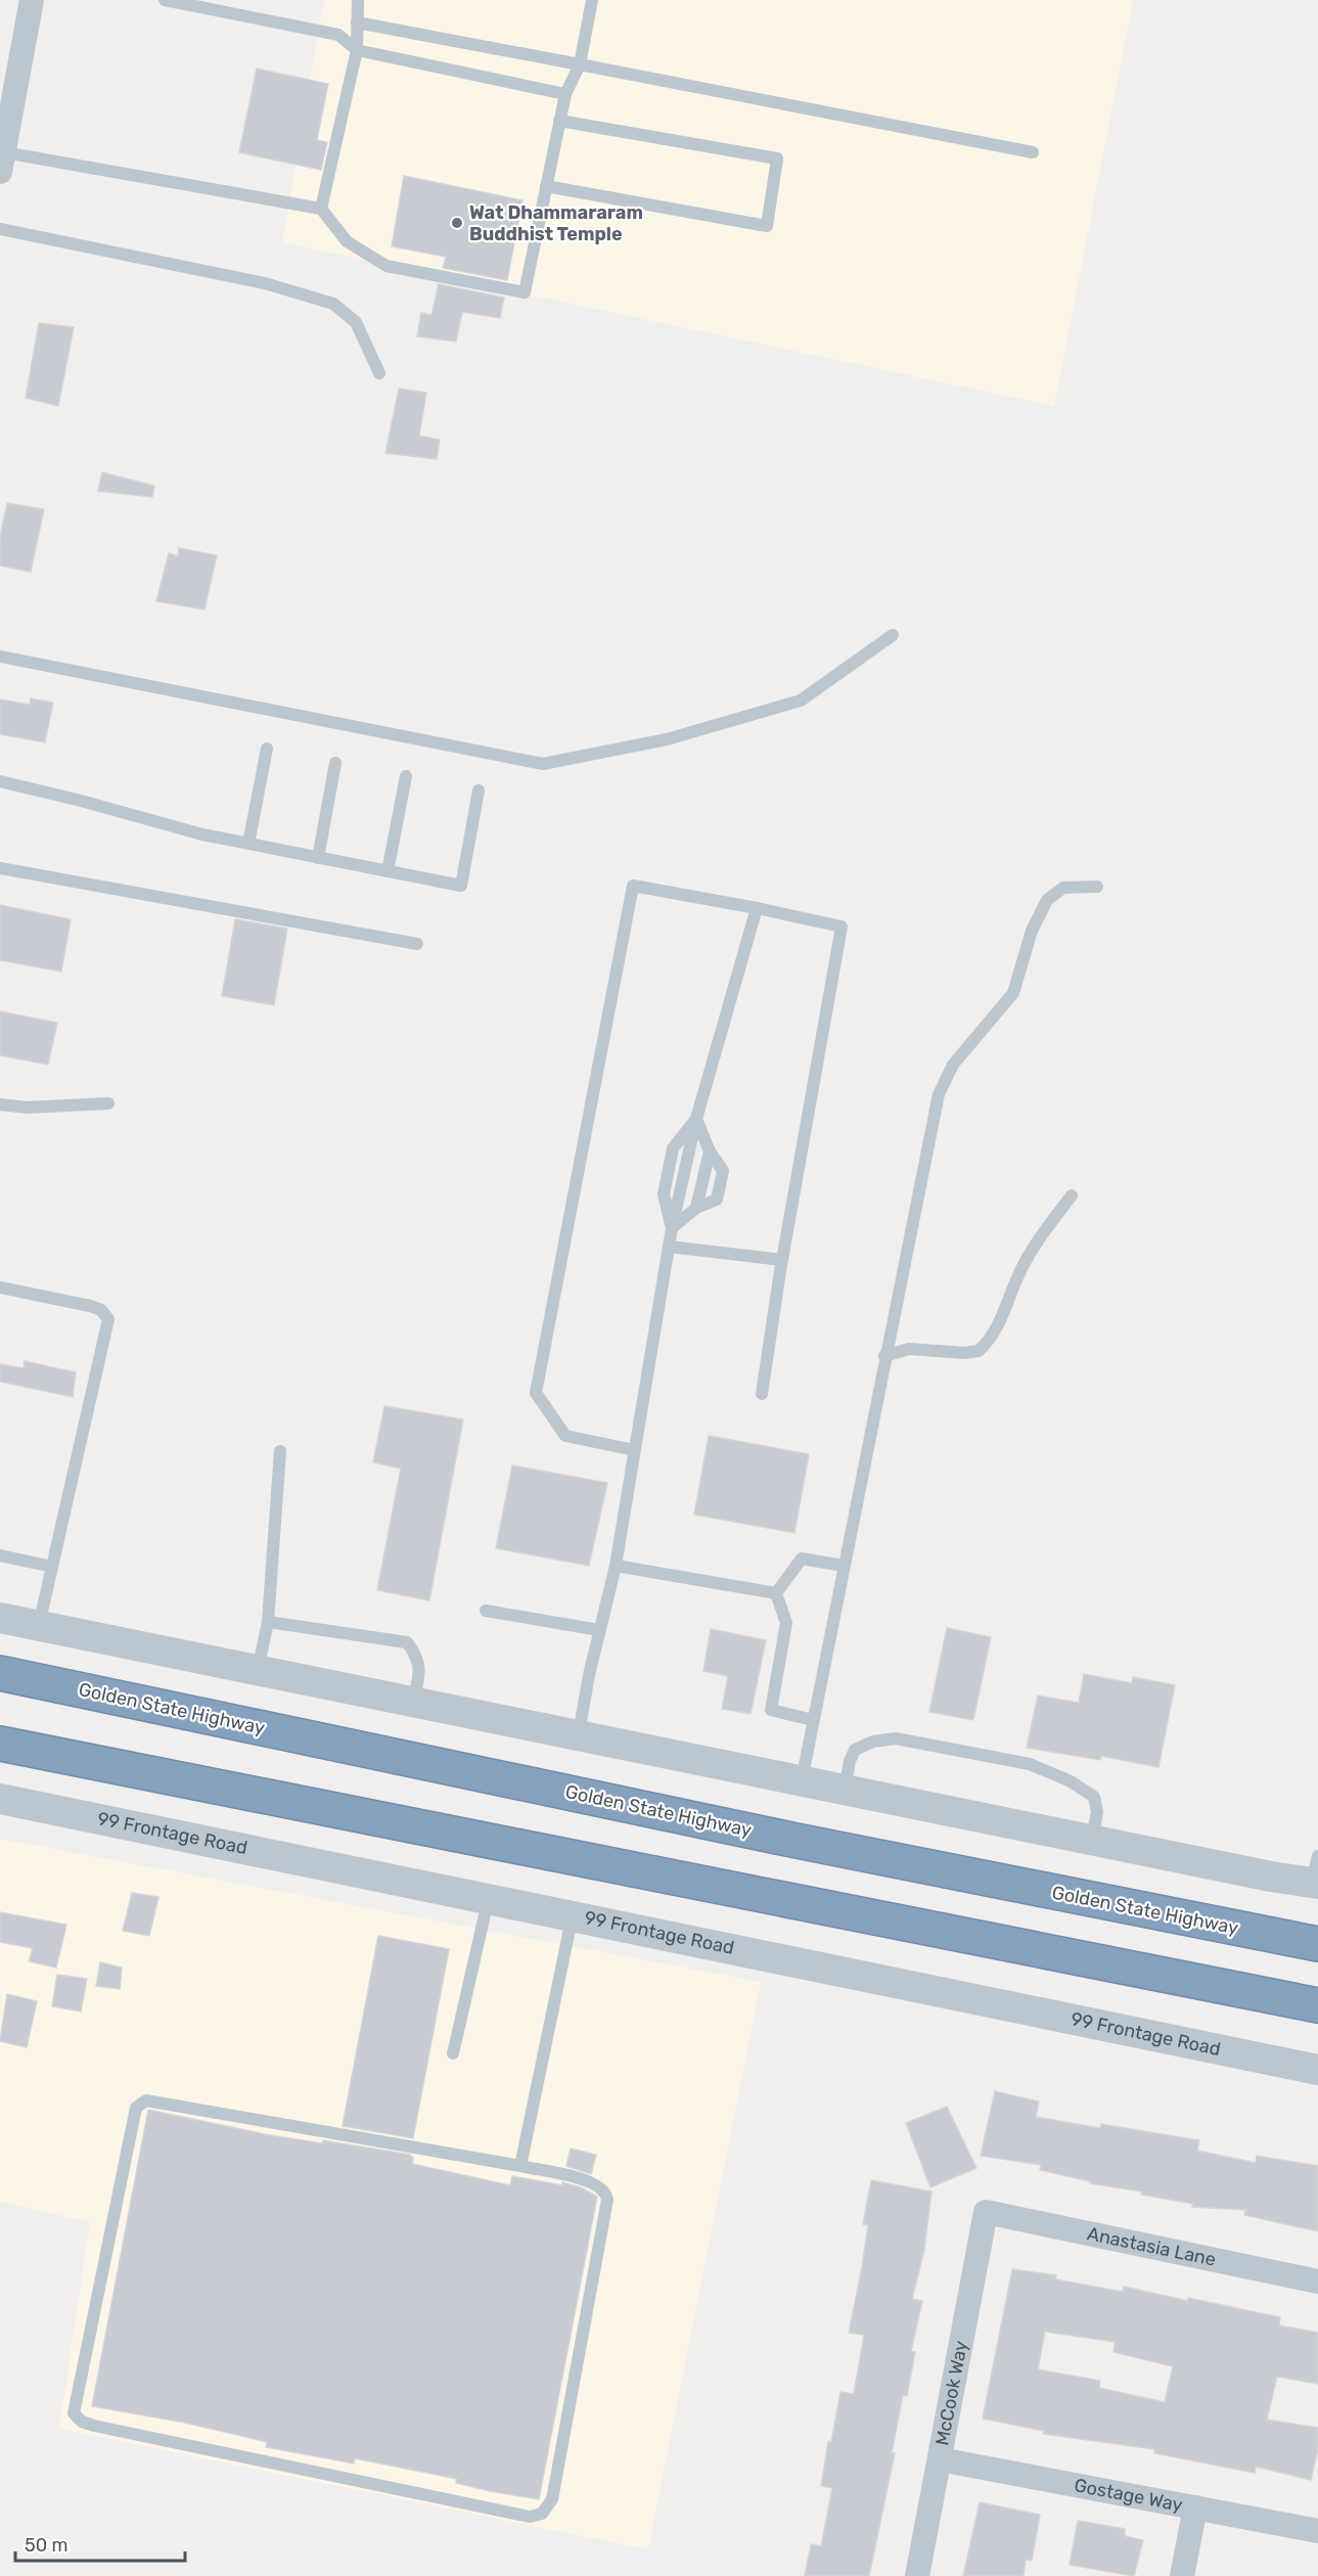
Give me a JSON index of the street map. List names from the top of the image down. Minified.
{"streets":{"highway":["Golden State Highway"],"street":["99 Frontage Road","Anastasia Lane","McCook Way","Gostage Way"]},"crossings":[["Anastasia Lane","McCook Way"],["McCook Way","Gostage Way"]],"places":["Wat Dhammararam Buddhist Temple"],"scale_bar":"50 m"}
